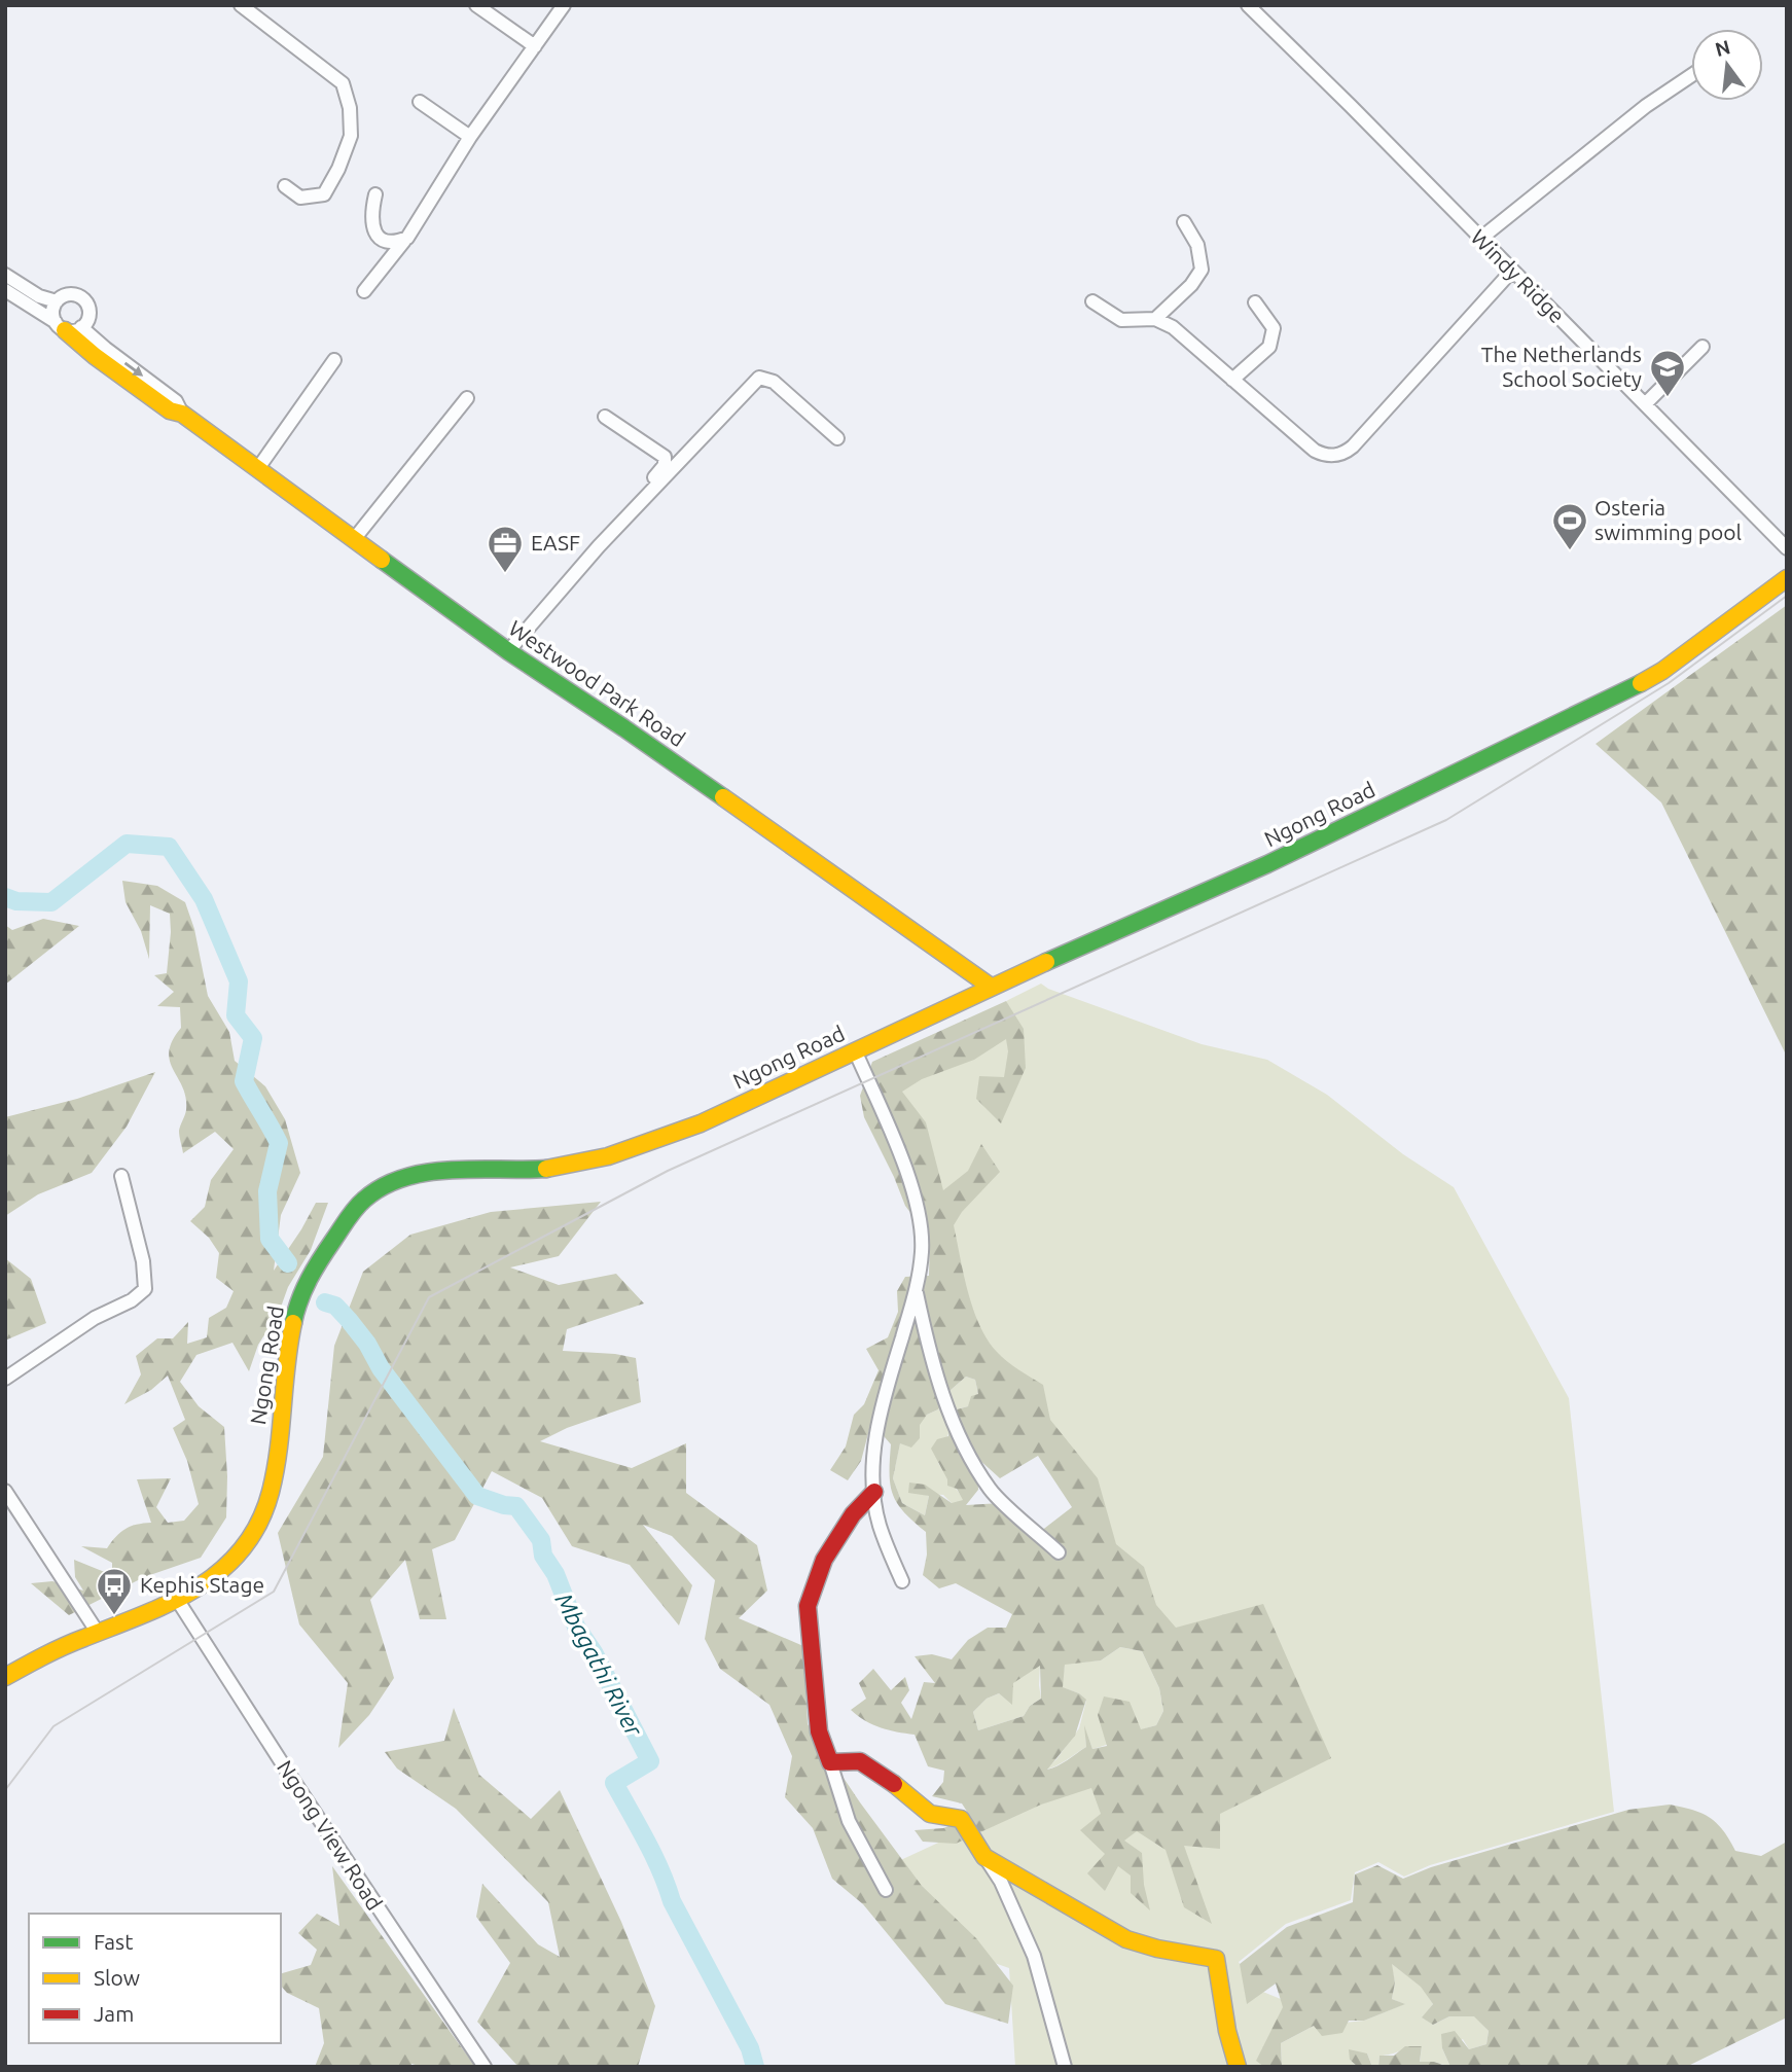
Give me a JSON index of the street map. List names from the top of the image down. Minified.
{"streets":{"main road":["Westwood Park Road","Ngong Road"],"street":["Windy Ridge","Ngong View Road"]},"crossings":[["Westwood Park Road","Ngong Road"],["Ngong Road","Ngong View Road"]],"water":["Mbagathi River"],"places":{"school or university":["The Netherlands School Society"],"sports":["Osteria swimming pool"],"office":["EASF"],"bus stop":["Kephis Stage"]},"legend":["Fast","Slow","Jam"],"north":"top"}
